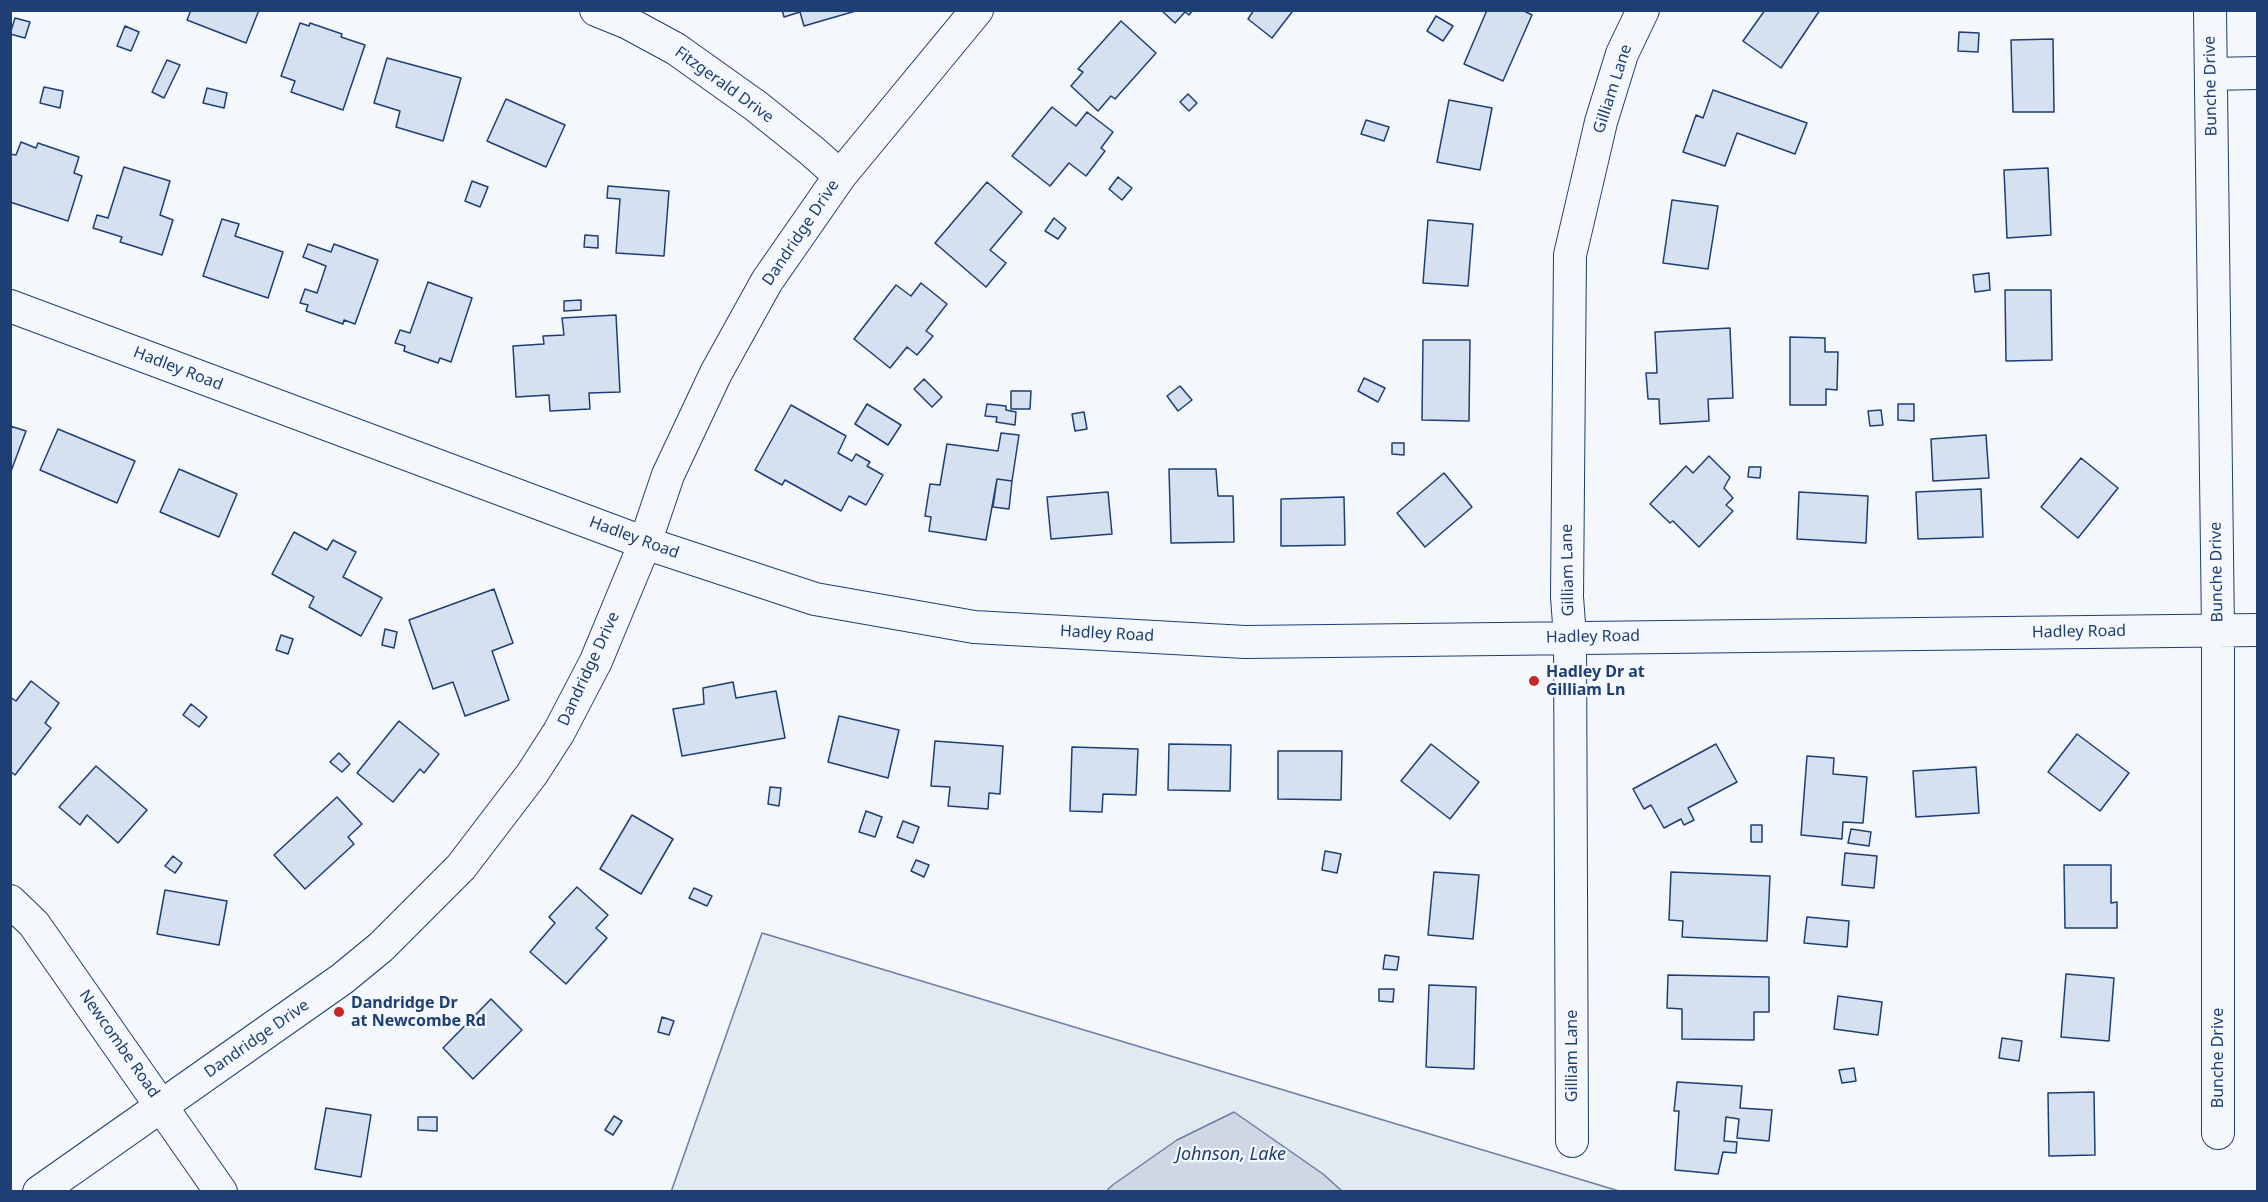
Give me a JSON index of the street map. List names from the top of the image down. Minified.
{"streets":{"street":["Fitzgerald Drive","Bunche Drive","Gilliam Lane","Dandridge Drive","Hadley Road","Newcombe Road"]},"crossings":[["Fitzgerald Drive","Dandridge Drive"],["Bunche Drive","Hadley Road"],["Gilliam Lane","Hadley Road"],["Dandridge Drive","Hadley Road"],["Dandridge Drive","Newcombe Road"]],"water":["Johnson, Lake"],"places":["Hadley Dr at Gilliam Ln","Dandridge Dr at Newcombe Rd"]}
